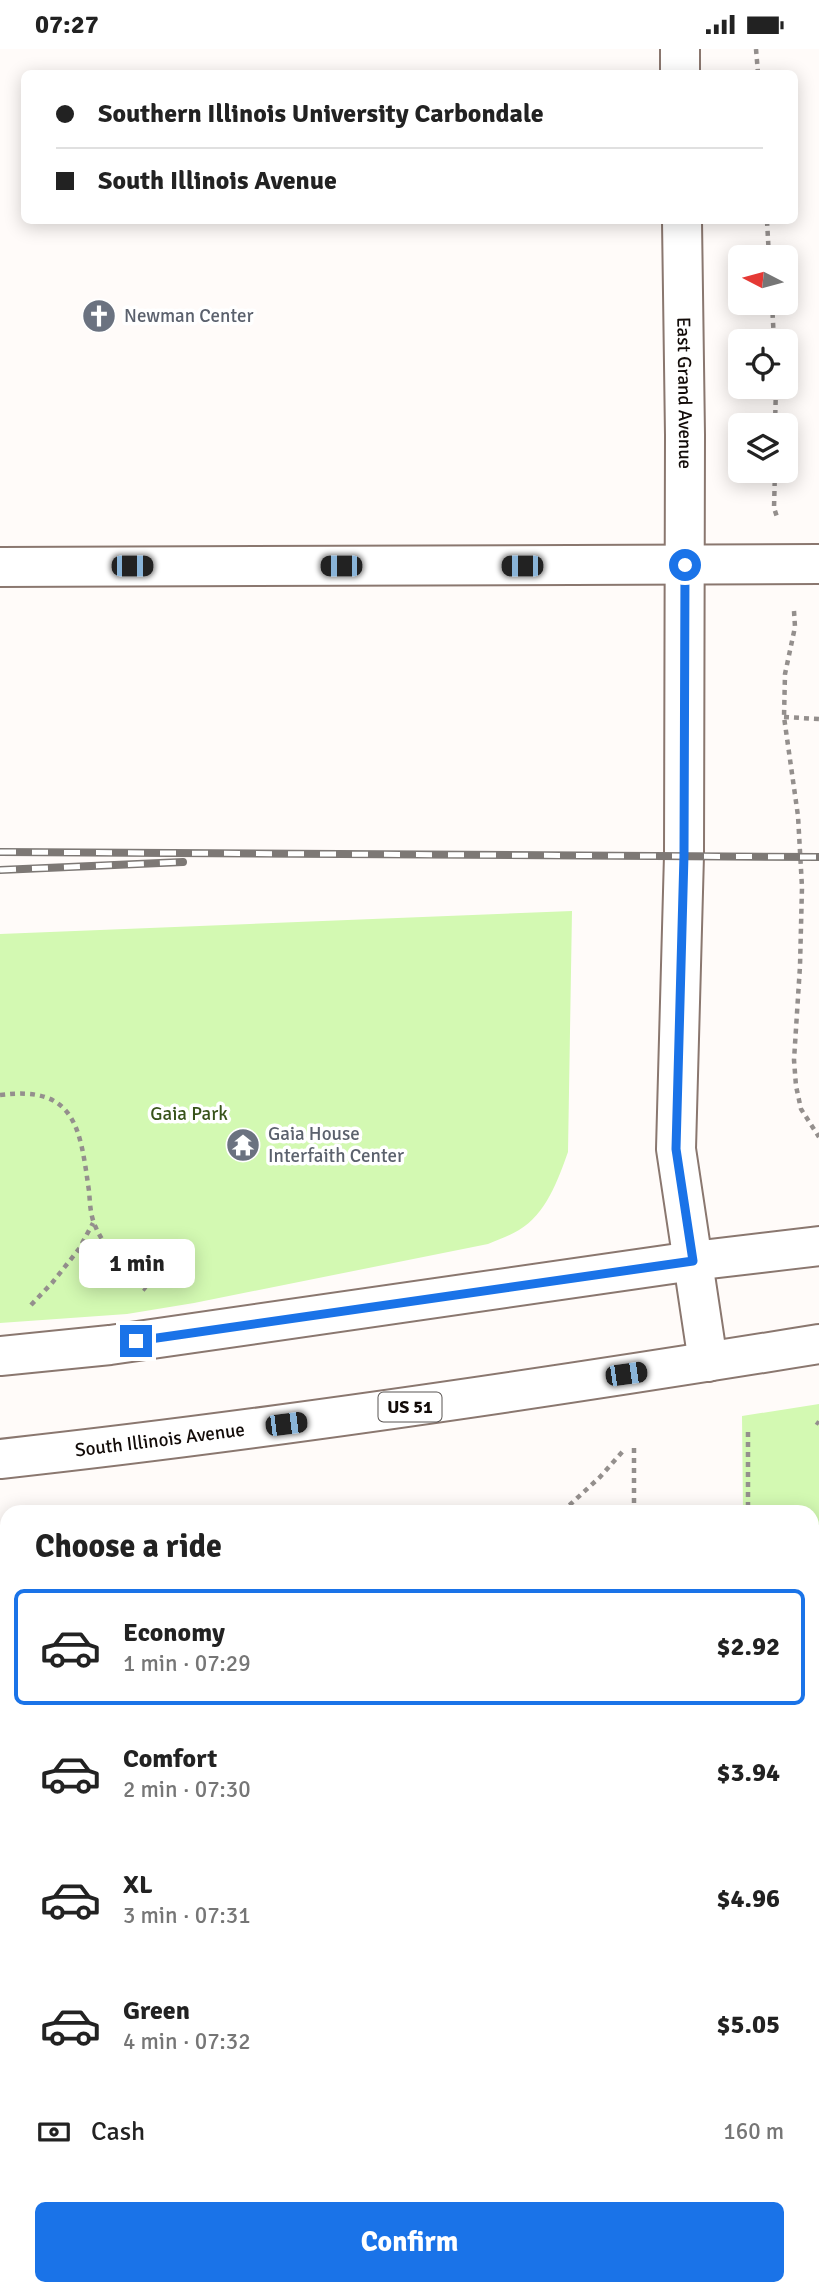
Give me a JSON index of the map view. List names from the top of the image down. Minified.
{"streets":{"main road":["East Grand Avenue","US 51","South Illinois Avenue"]},"crossings":[["East Grand Avenue","South Illinois Avenue"]],"parks":["Gaia Park"],"places":{"church":["Newman Center"],"temple":["Gaia House Interfaith Center"]},"north":"left","page":{"status":"07:27","banner":["Southern Illinois University Carbondale","South Illinois Avenue"],"bubble":"1 min","heading":"Choose a ride","list":[{"name":"Economy","note":"1 min · 07:29","value":"$2.92"},{"name":"Comfort","note":"2 min · 07:30","value":"$3.94"},{"name":"XL","note":"3 min · 07:31","value":"$4.96"},{"name":"Green","note":"4 min · 07:32","value":"$5.05"}],"pay":["Cash","160 m"],"buttons":"Confirm"}}
